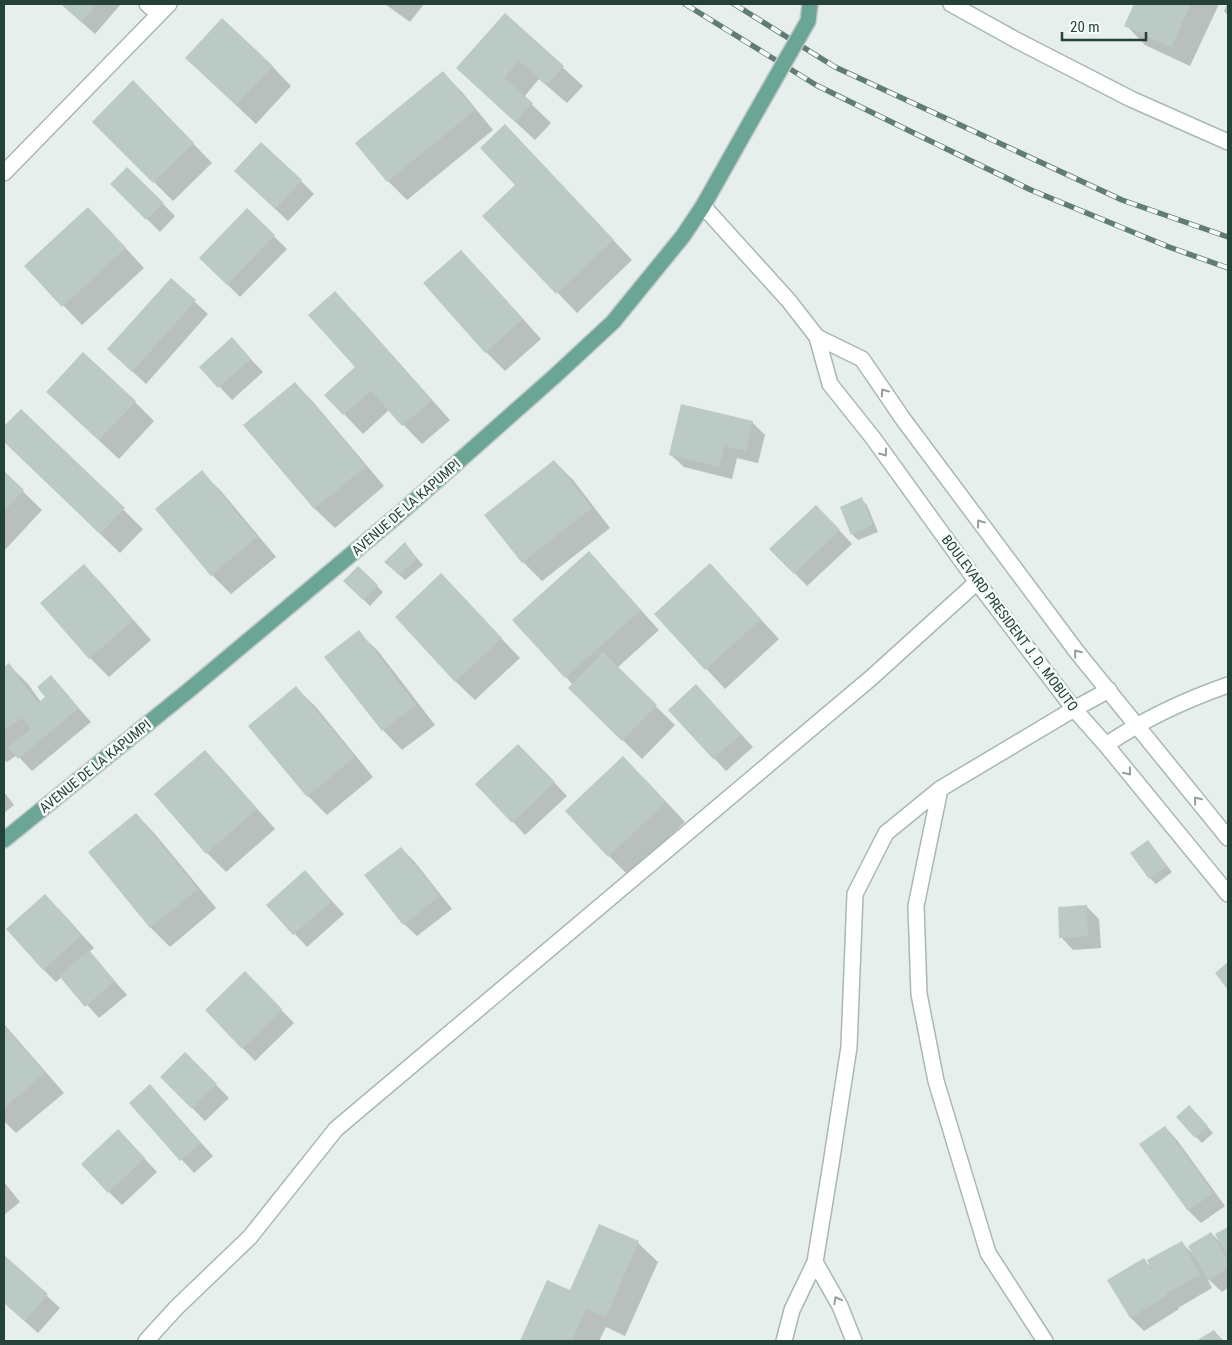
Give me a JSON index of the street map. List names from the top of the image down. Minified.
{"streets":{"main road":["AVENUE DE LA KAPUMPI"],"street":["BOULEVARD PRESIDENT J. D. MOBUTO"]},"crossings":[["AVENUE DE LA KAPUMPI","BOULEVARD PRESIDENT J. D. MOBUTO"]],"scale_bar":"20 m"}
